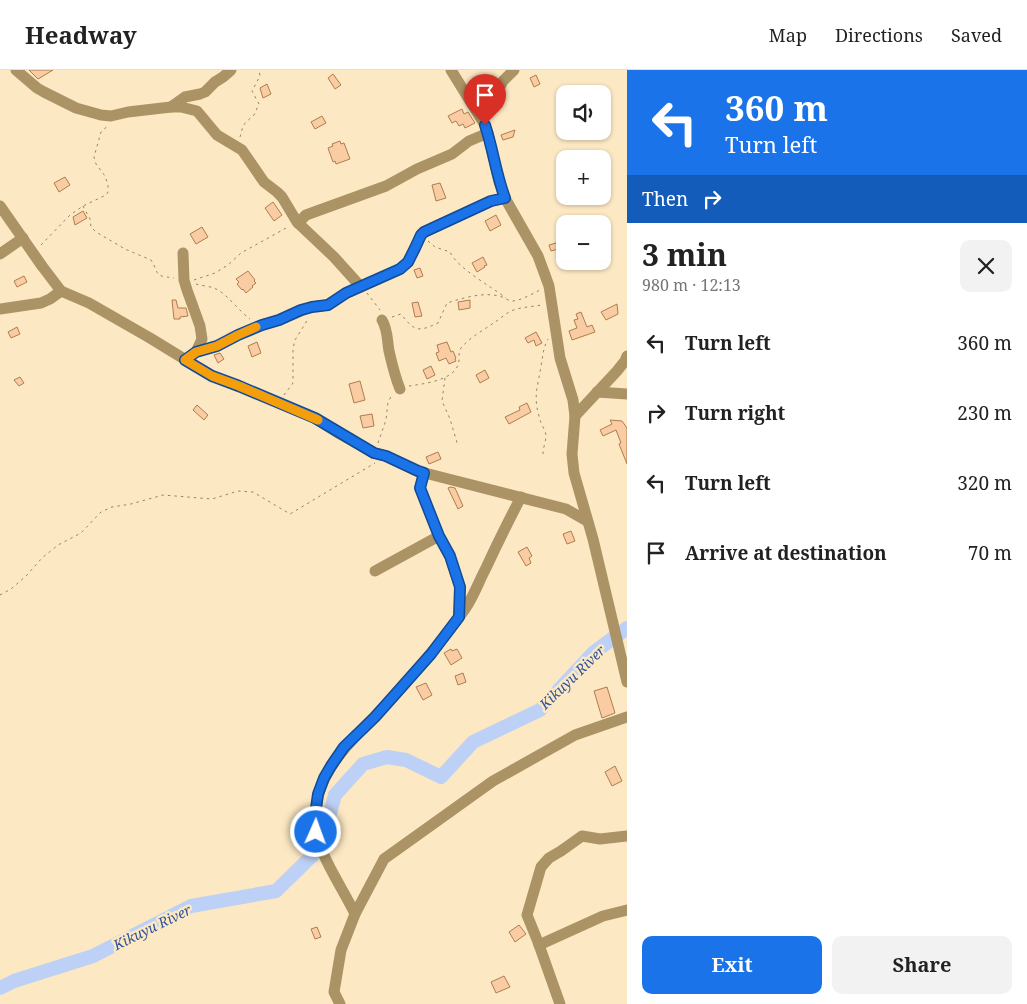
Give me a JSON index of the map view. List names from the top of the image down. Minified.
{"water":["Kikuyu River"],"page":{"header":"Headway","nav":["Map","Directions","Saved"],"turn":["360 m","Turn left"],"map_buttons":["+","−"],"then":"Then","heading":["3 min","980 m · 12:13"],"list":[{"name":"Turn left","value":"360 m"},{"name":"Turn right","value":"230 m"},{"name":"Turn left","value":"320 m"},{"name":"Arrive at destination","value":"70 m"}],"buttons":["Exit","Share"]}}
